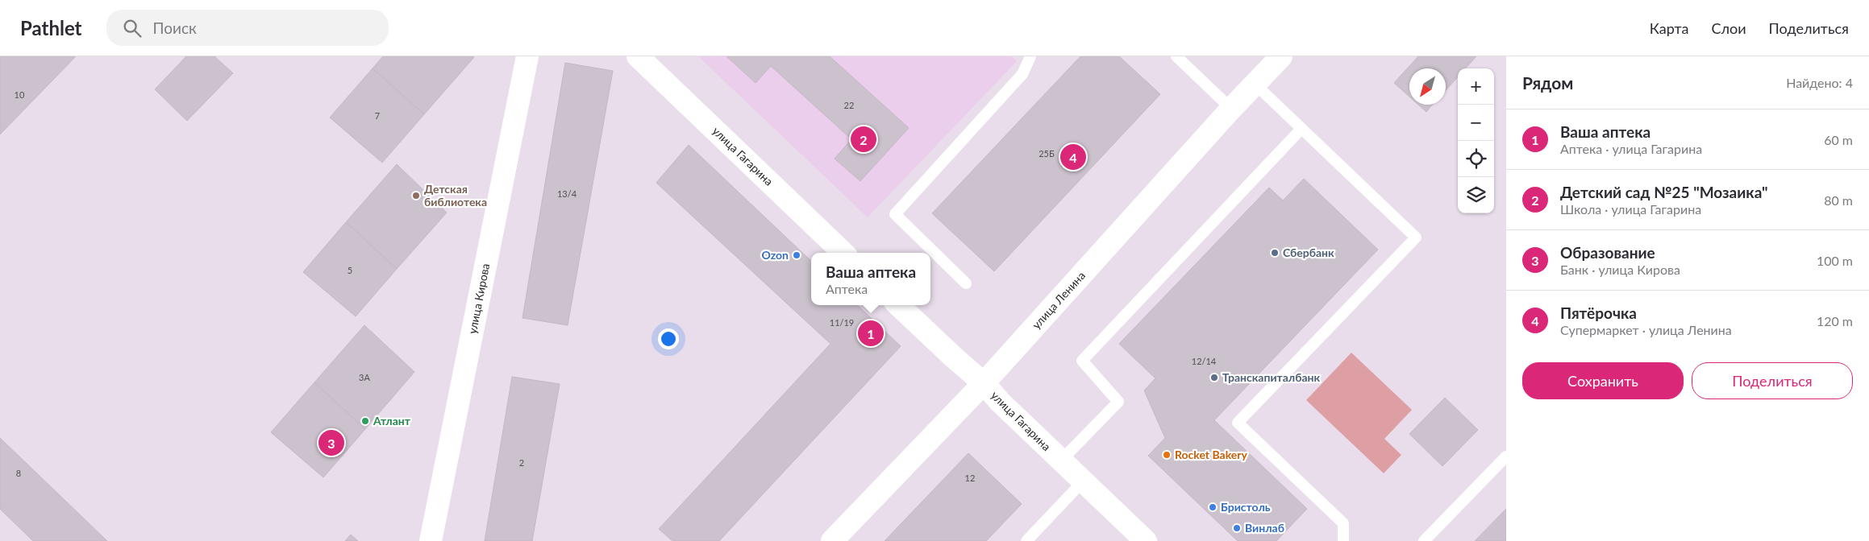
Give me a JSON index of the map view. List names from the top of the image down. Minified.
{"streets":{"street":["улица Гагарина","улица Кирова","улица Ленина"]},"crossings":[["улица Гагарина","улица Ленина"]],"places":["Детская библиотека","Сбербанк","Ozon","Транскапиталбанк","Атлант","Rocket Bakery","Бристоль","Винлаб"],"house_numbers":["10","22","7","25Б","13/4","5","11/19","12/14","3А","2","8","12"],"north":"bottom left","page":{"header":"Pathlet","search":"Поиск","nav":["Карта","Слои","Поделиться"],"heading":["Рядом","Найдено: 4"],"map_buttons":["+","−"],"list":[{"mark":"1","name":"Ваша аптека","note":"Аптека · улица Гагарина","value":"60 m"},{"mark":"2","name":"Детский сад №25 \"Мозаика\"","note":"Школа · улица Гагарина","value":"80 m"},{"mark":"3","name":"Образование","note":"Банк · улица Кирова","value":"100 m"},{"mark":"4","name":"Пятёрочка","note":"Супермаркет · улица Ленина","value":"120 m"}],"pins":["2","4","1","3"],"popup":["Ваша аптека","Аптека"],"buttons":["Сохранить","Поделиться"]}}
